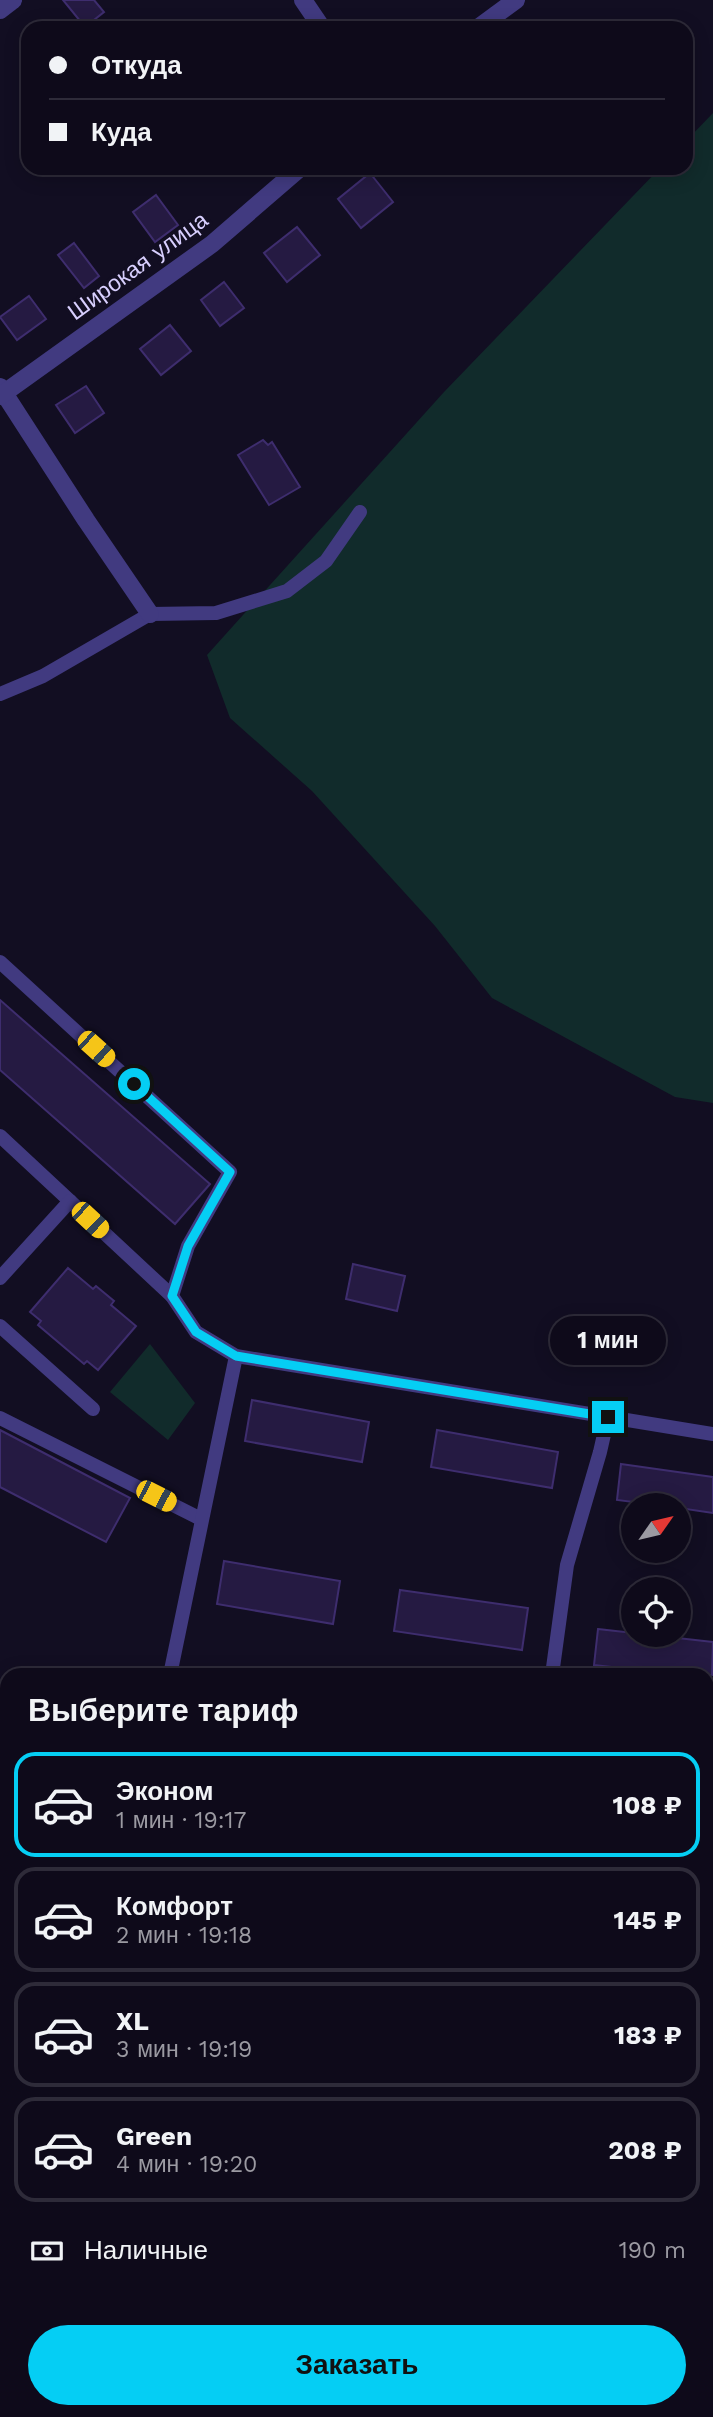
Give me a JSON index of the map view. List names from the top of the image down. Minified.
{"streets":{"street":["Широкая улица"]},"north":"top right","page":{"banner":["Откуда","Куда"],"bubble":"1 мин","heading":"Выберите тариф","list":[{"name":"Эконом","note":"1 мин · 19:17","value":"108 ₽"},{"name":"Комфорт","note":"2 мин · 19:18","value":"145 ₽"},{"name":"XL","note":"3 мин · 19:19","value":"183 ₽"},{"name":"Green","note":"4 мин · 19:20","value":"208 ₽"}],"pay":["Наличные","190 m"],"buttons":"Заказать"}}
